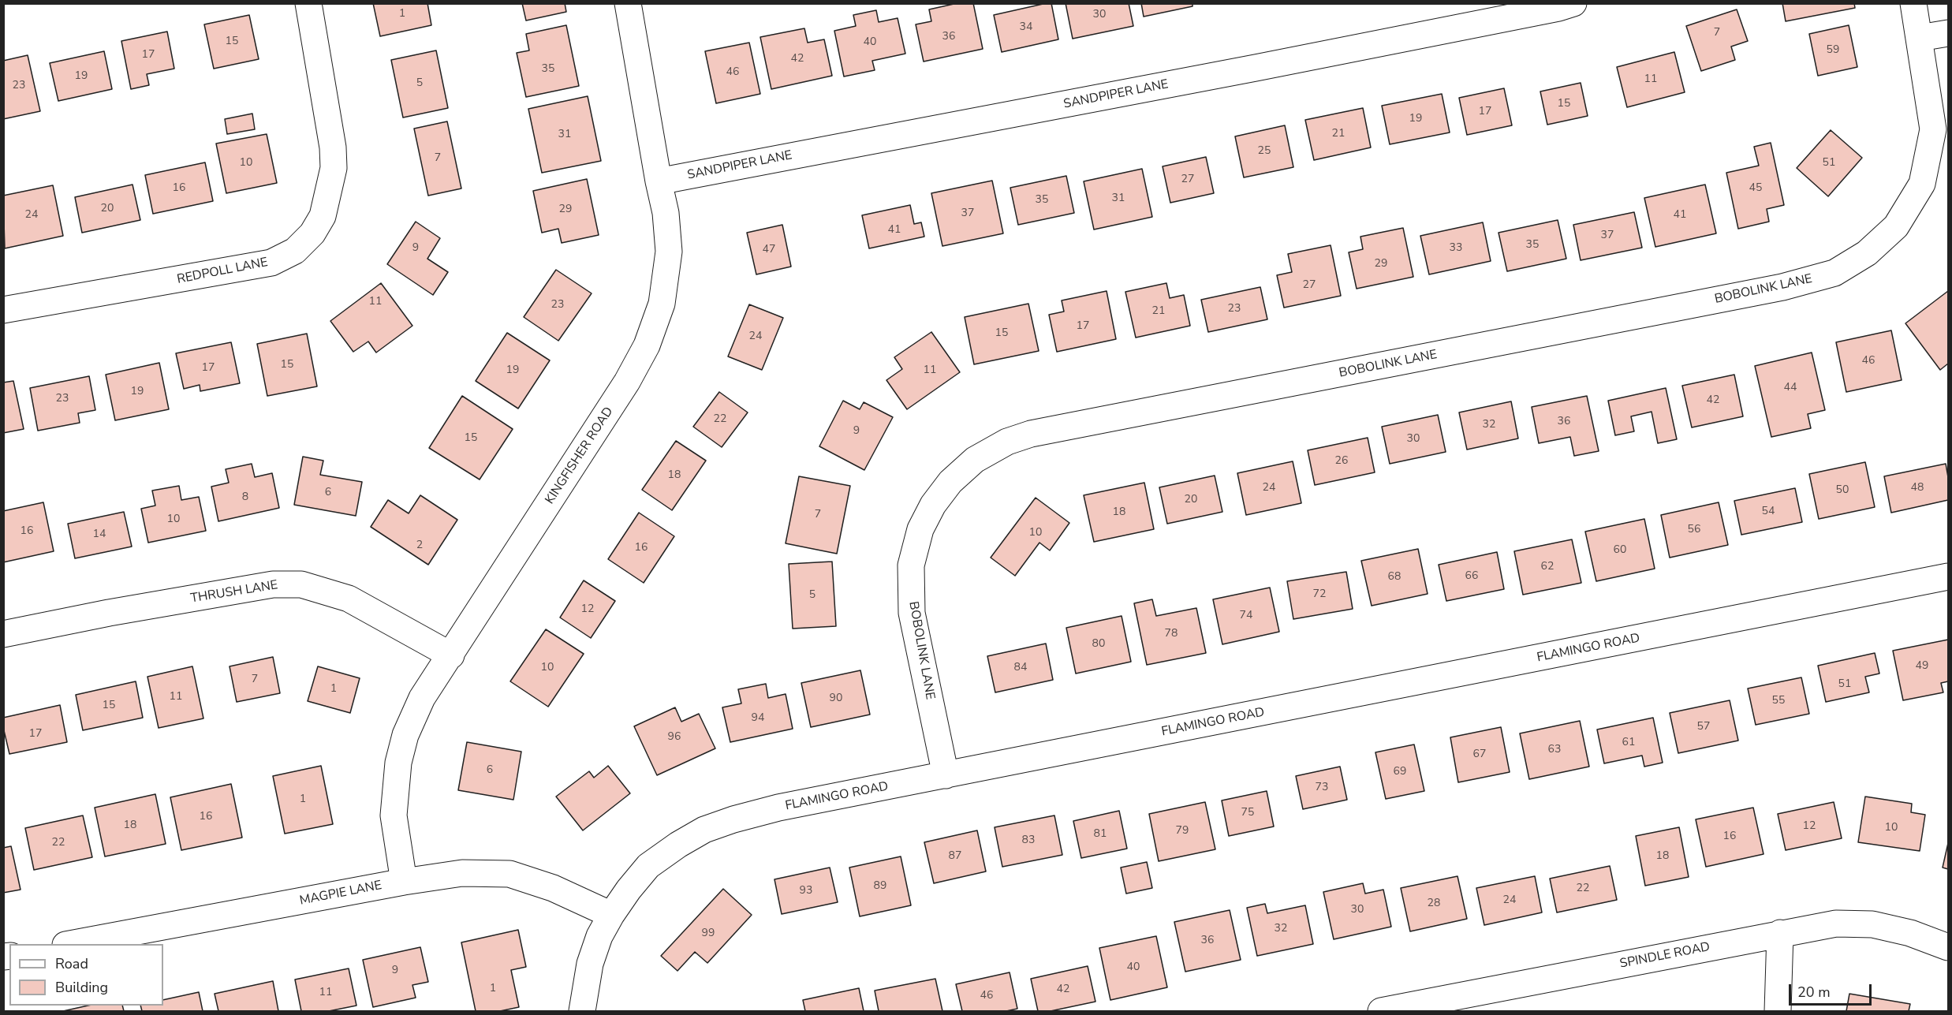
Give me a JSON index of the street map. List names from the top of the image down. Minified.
{"streets":{"street":["SANDPIPER LANE","REDPOLL LANE","BOBOLINK LANE","KINGFISHER ROAD","THRUSH LANE","FLAMINGO ROAD","MAGPIE LANE","SPINDLE ROAD"]},"crossings":[["SANDPIPER LANE","KINGFISHER ROAD"],["BOBOLINK LANE","FLAMINGO ROAD"],["KINGFISHER ROAD","THRUSH LANE"],["KINGFISHER ROAD","MAGPIE LANE"],["FLAMINGO ROAD","MAGPIE LANE"]],"house_numbers":["1","30","34","7","36","15","40","59","17","42","35","46","19","11","5","23","15","17","19","21","31","25","7","10","51","27","16","45","31","35","20","29","37","24","41","41","37","35","9","33","47","29","27","11","23","23","21","17","15","24","46","15","17","19","11","44","19","23","42","22","36","32","9","15","30","26","18","24","48","50","6","8","20","54","18","7","10","56","16","10","14","2","16","60","62","66","68","72","5","12","74","78","80","49","10","84","7","51","1","11","90","55","15","94","57","17","96","61","63","67","6","69","73","1","75","16","18","12","10","79","81","16","83","22","87","18","89","22","93","24","28","30","32","99","36","40","9","1","42","11","46"],"legend":["Road","Building"],"scale_bar":"20 m"}
